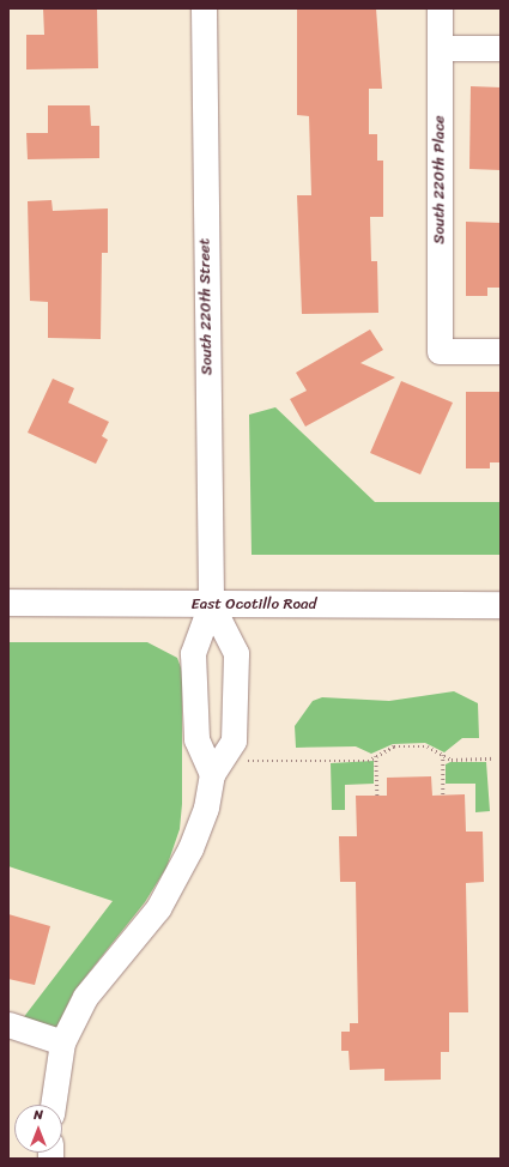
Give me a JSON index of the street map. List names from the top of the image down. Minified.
{"streets":{"main road":["East Ocotillo Road"],"street":["South 220th Place","South 220th Street"]},"crossings":[["South 220th Street","East Ocotillo Road"]],"north":"top"}
